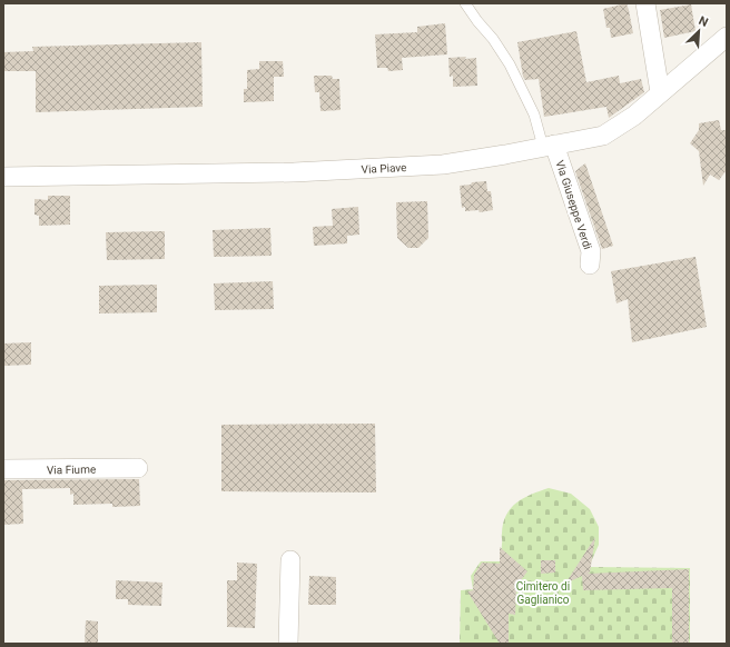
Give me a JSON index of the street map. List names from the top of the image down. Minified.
{"streets":{"street":["Via Piave","Via Giuseppe Verdi","Via Fiume"]},"crossings":[["Via Piave","Via Giuseppe Verdi"]],"parks":["Cimitero di Gaglianico"],"north":"top right"}
